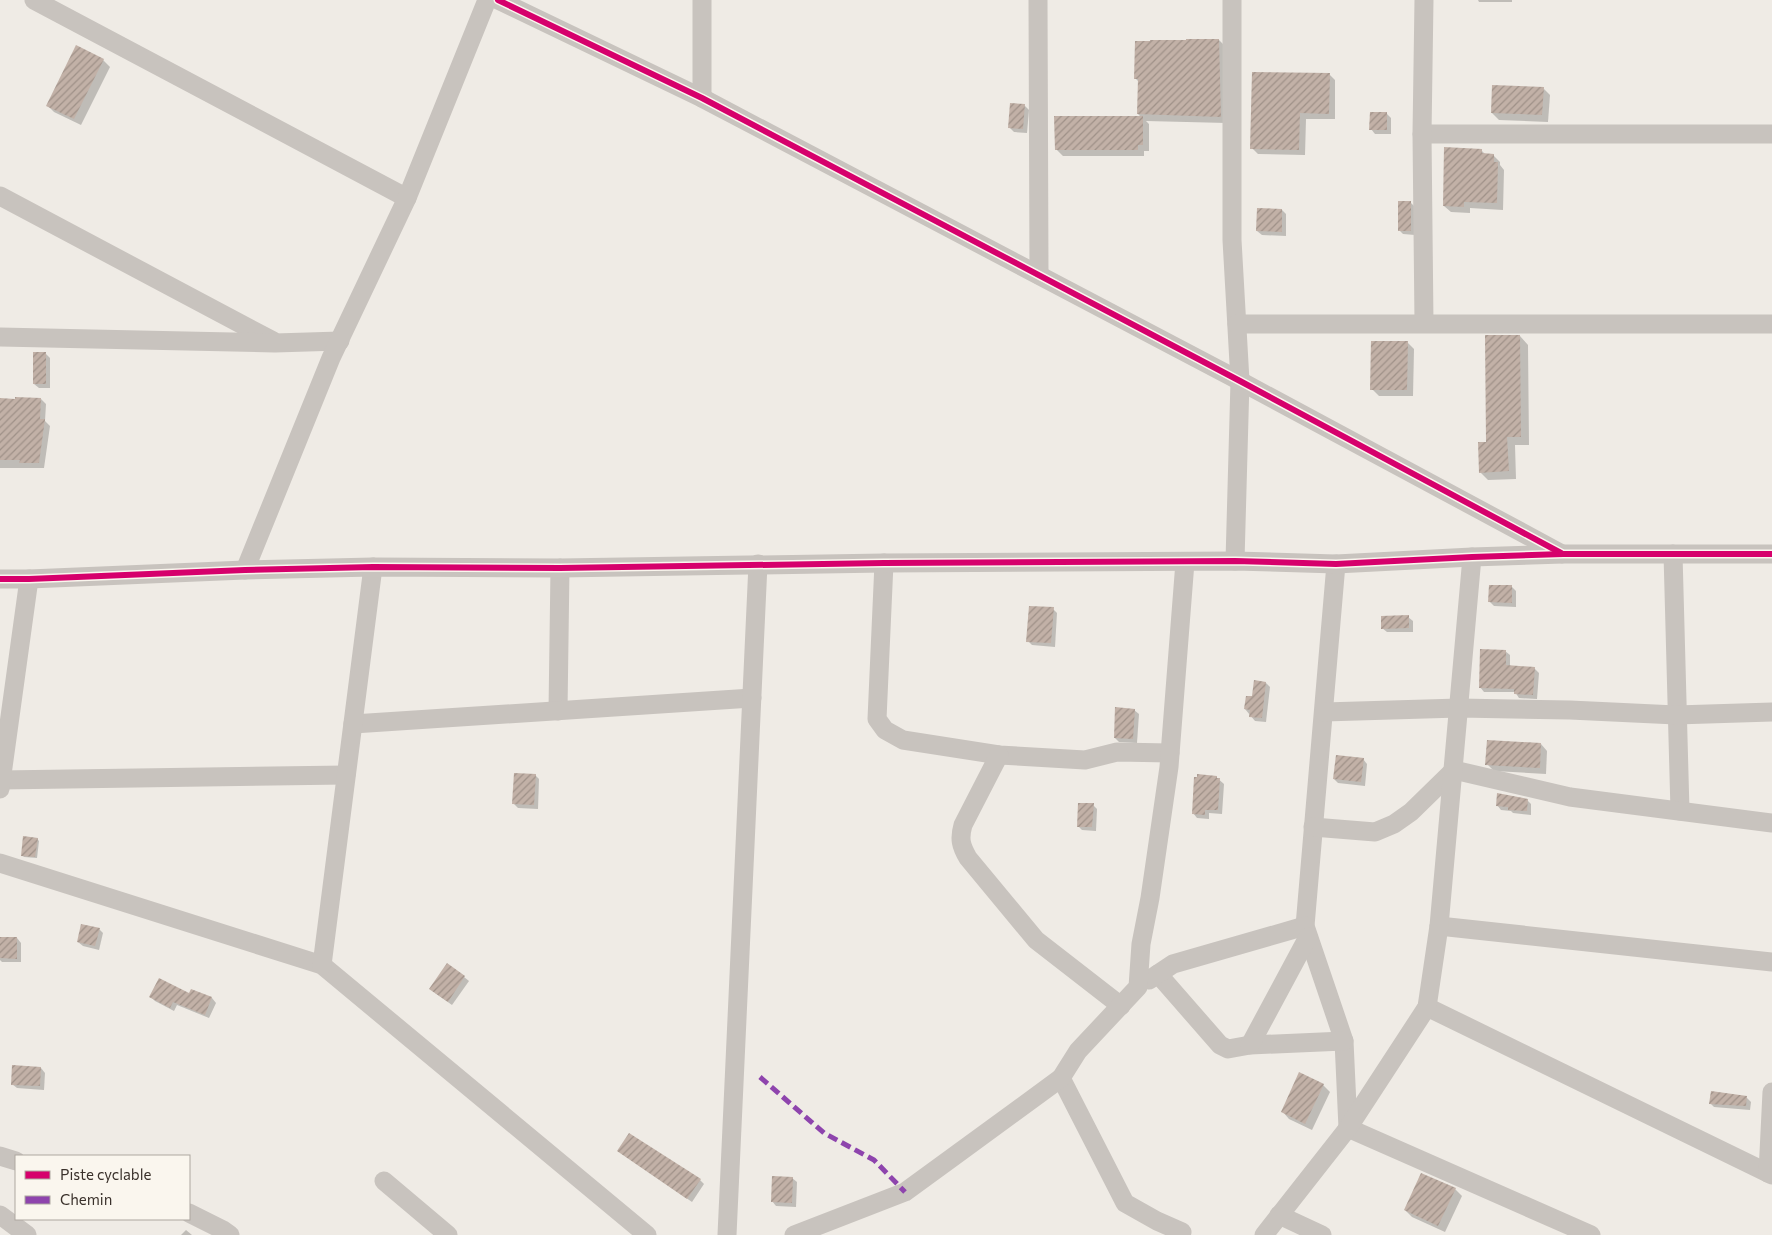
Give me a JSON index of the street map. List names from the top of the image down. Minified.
{"legend":["Piste cyclable","Chemin"]}
